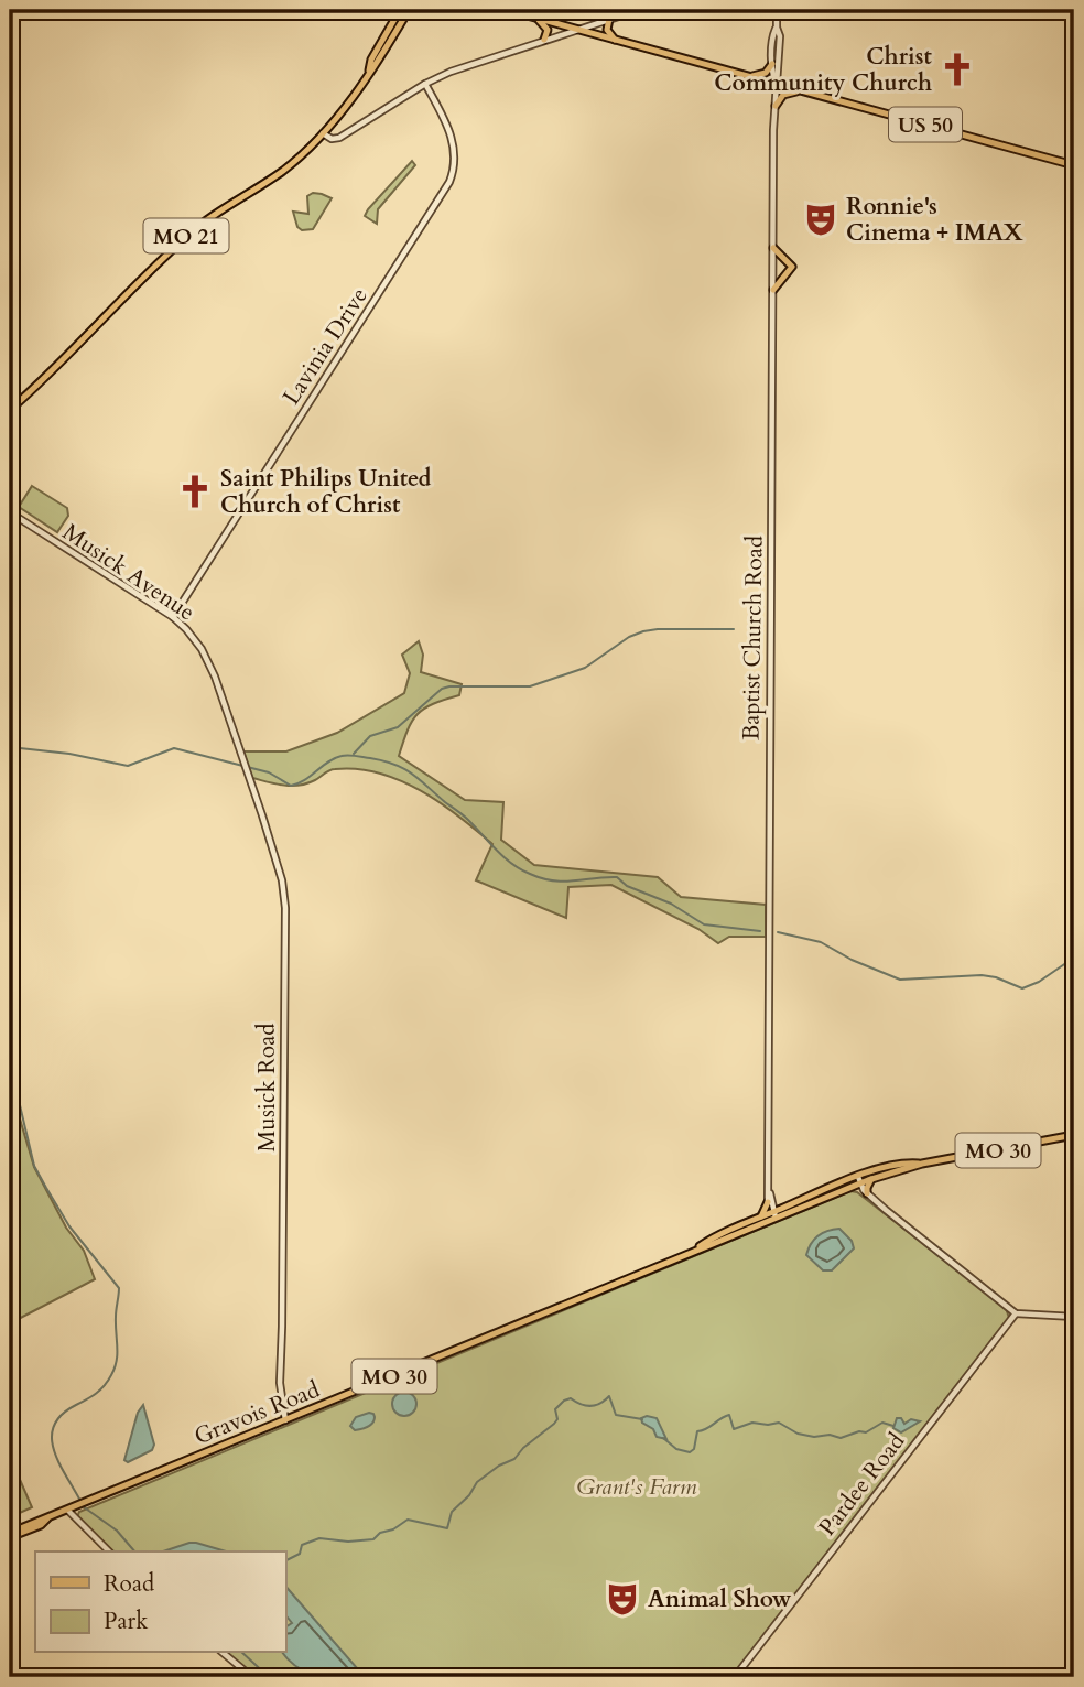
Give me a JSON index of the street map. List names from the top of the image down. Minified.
{"streets":{"main road":["US 50","MO 21","MO 30","Gravois Road"],"street":["Lavinia Drive","Musick Avenue","Baptist Church Road","Musick Road","Pardee Road"]},"crossings":[["US 50","Baptist Church Road"],["Lavinia Drive","Musick Avenue"],["Musick Avenue","Musick Road"],["Baptist Church Road","Gravois Road"],["Musick Road","Gravois Road"]],"parks":["Grant's Farm"],"places":{"church":["Christ Community Church","Saint Philips United Church of Christ"],"theatre":["Ronnie's Cinema + IMAX","Animal Show"]},"legend":["Road","Park"]}
